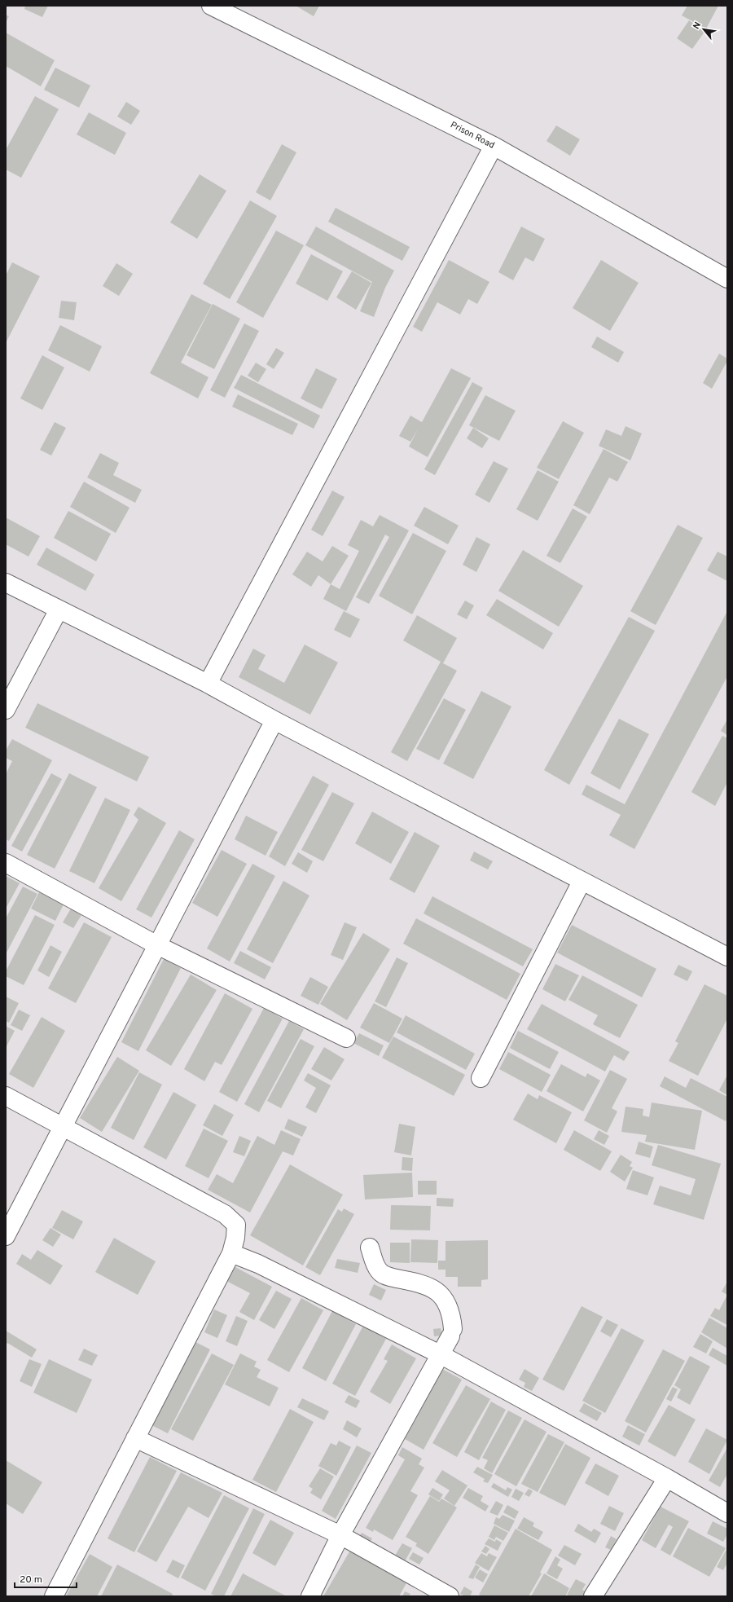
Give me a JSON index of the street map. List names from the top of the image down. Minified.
{"streets":{"street":["Prison Road"]},"scale_bar":"20 m","north":"top left"}
